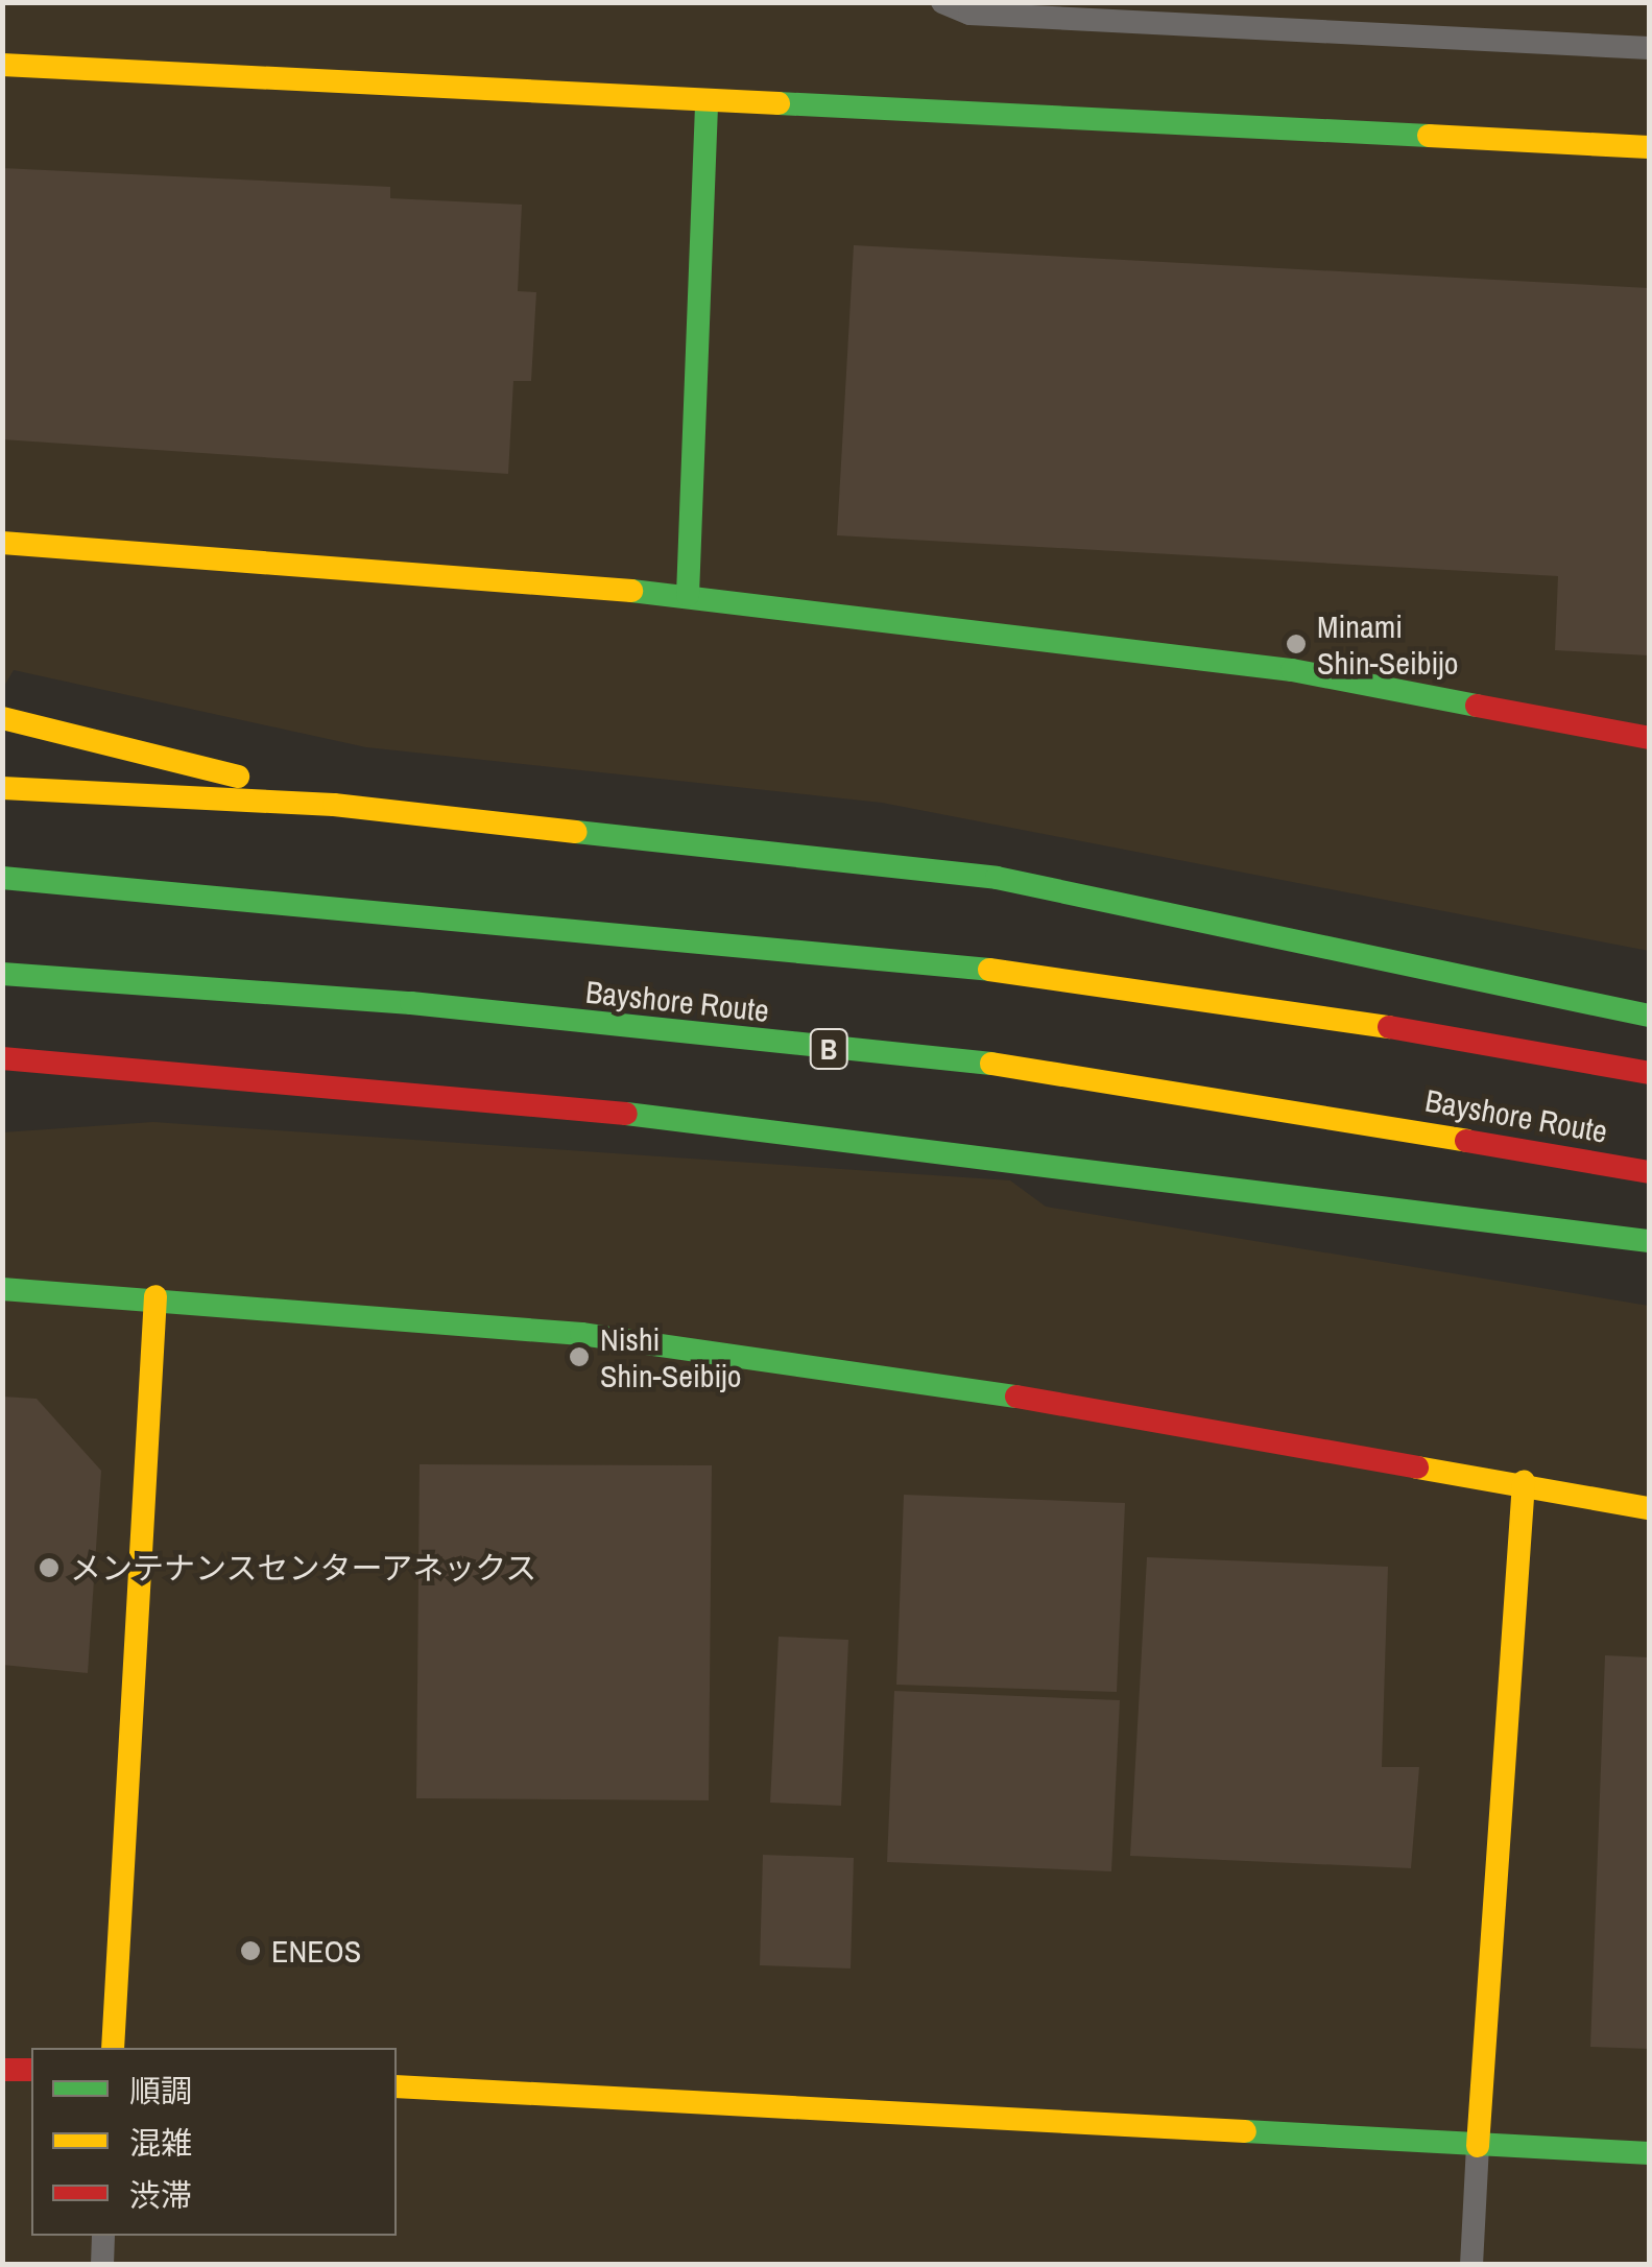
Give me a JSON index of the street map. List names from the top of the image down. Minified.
{"streets":{"main road":["Bayshore Route","B"]},"places":["Minami Shin-Seibijo","Nishi Shin-Seibijo","メンテナンスセンターアネックス","ENEOS"],"legend":["順調","混雑","渋滞"]}
